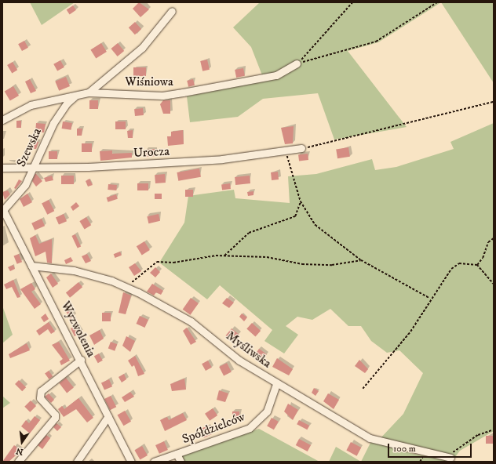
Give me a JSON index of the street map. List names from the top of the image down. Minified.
{"streets":{"street":["Wiśniowa","Szewska","Urocza","Wyzwolenia","Myśliwska","Spółdzielców"]},"crossings":[["Wiśniowa","Szewska"],["Szewska","Urocza"],["Szewska","Wyzwolenia"],["Wyzwolenia","Myśliwska"],["Myśliwska","Spółdzielców"]],"scale_bar":"100 m","north":"bottom"}
